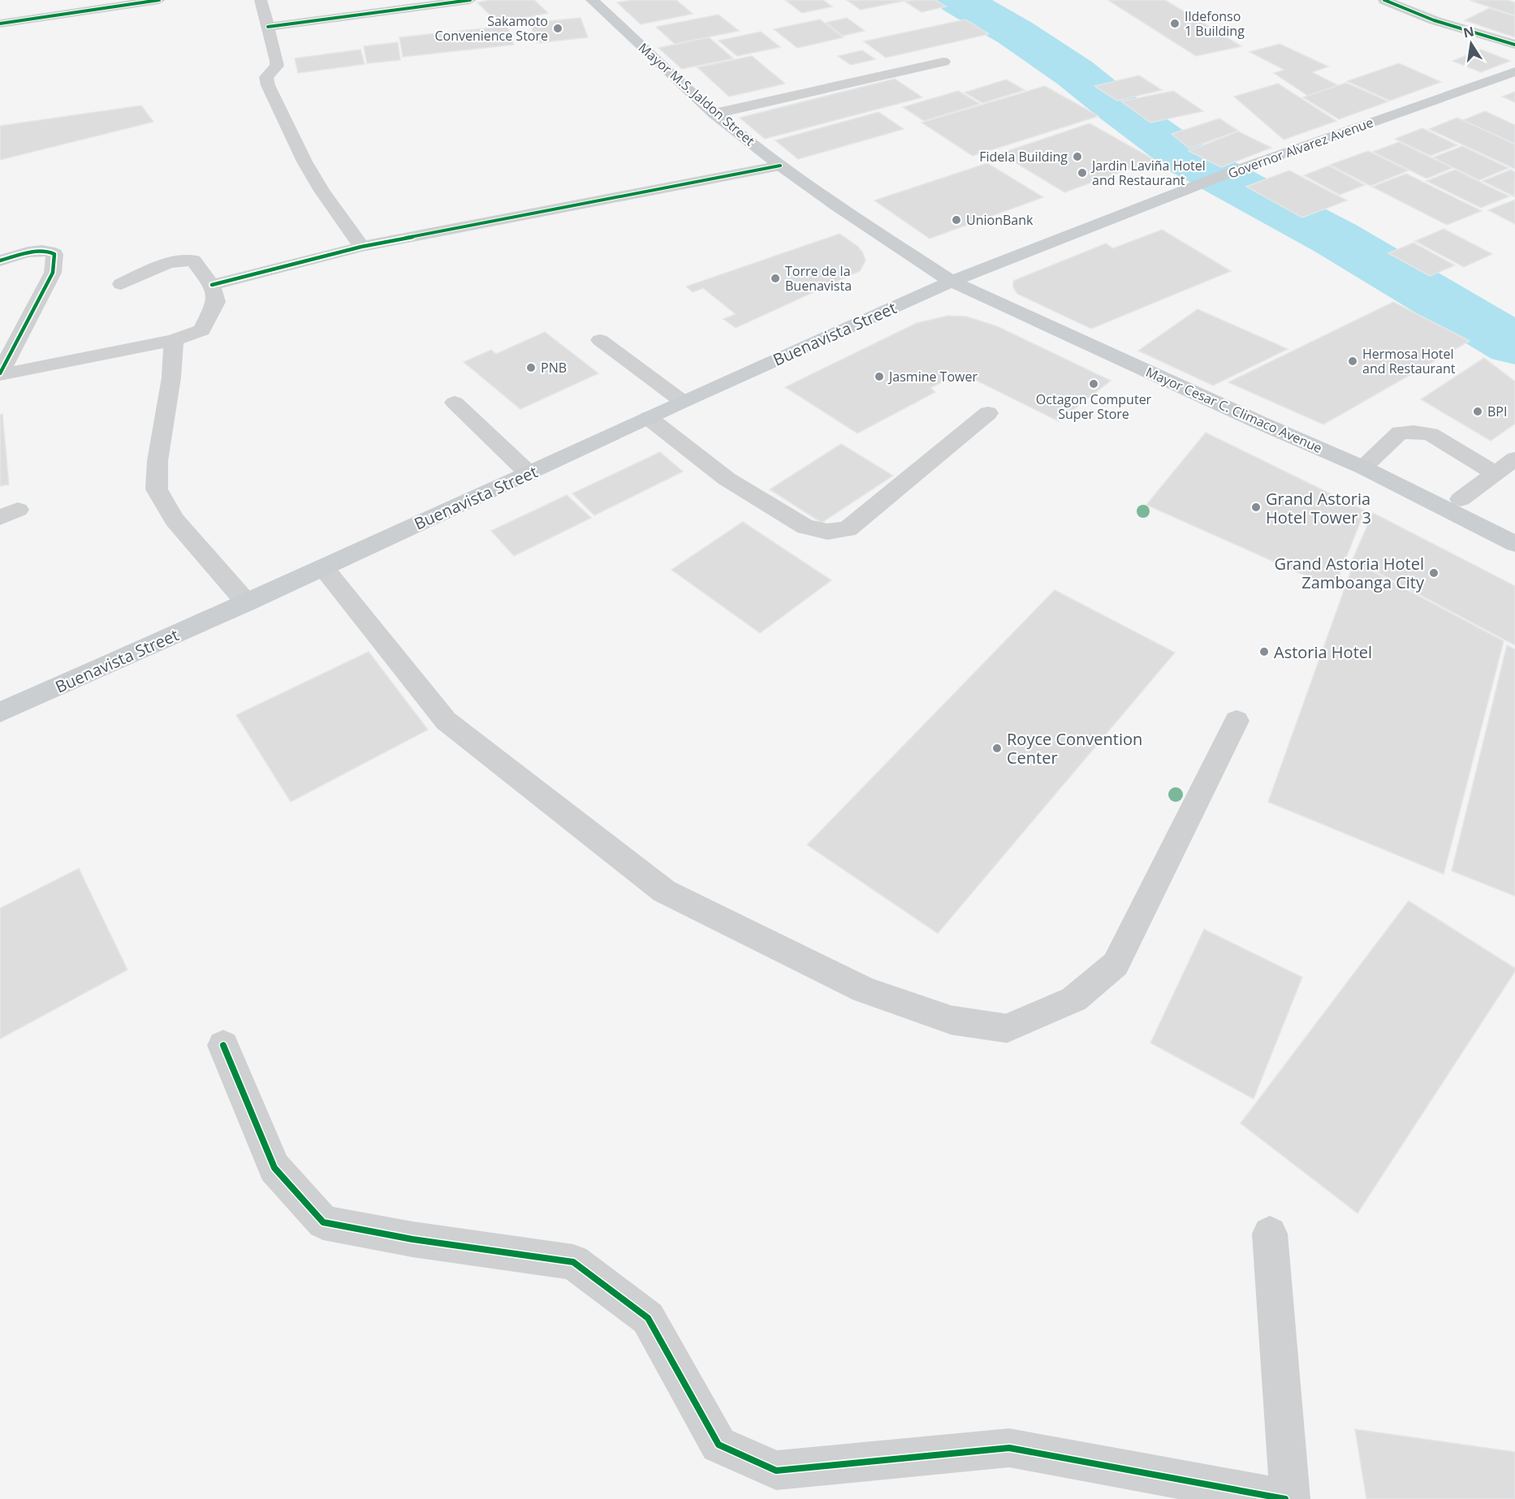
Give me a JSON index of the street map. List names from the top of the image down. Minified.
{"streets":{"main road":["Mayor M.S. Jaldon Street","Governor Alvarez Avenue","Buenavista Street","Mayor Cesar C. Climaco Avenue"]},"crossings":[["Mayor M.S. Jaldon Street","Governor Alvarez Avenue"],["Mayor M.S. Jaldon Street","Buenavista Street"],["Mayor M.S. Jaldon Street","Mayor Cesar C. Climaco Avenue"],["Governor Alvarez Avenue","Buenavista Street"],["Governor Alvarez Avenue","Mayor Cesar C. Climaco Avenue"],["Buenavista Street","Mayor Cesar C. Climaco Avenue"]],"places":["Ildefonso 1 Building","Sakamoto Convenience Store","Fidela Building","Jardin Laviña Hotel and Restaurant","UnionBank","Torre de la Buenavista","Hermosa Hotel and Restaurant","PNB","Jasmine Tower","Octagon Computer Super Store","BPI","Grand Astoria Hotel Tower 3","Grand Astoria Hotel Zamboanga City","Astoria Hotel","Royce Convention Center"],"north":"top"}
